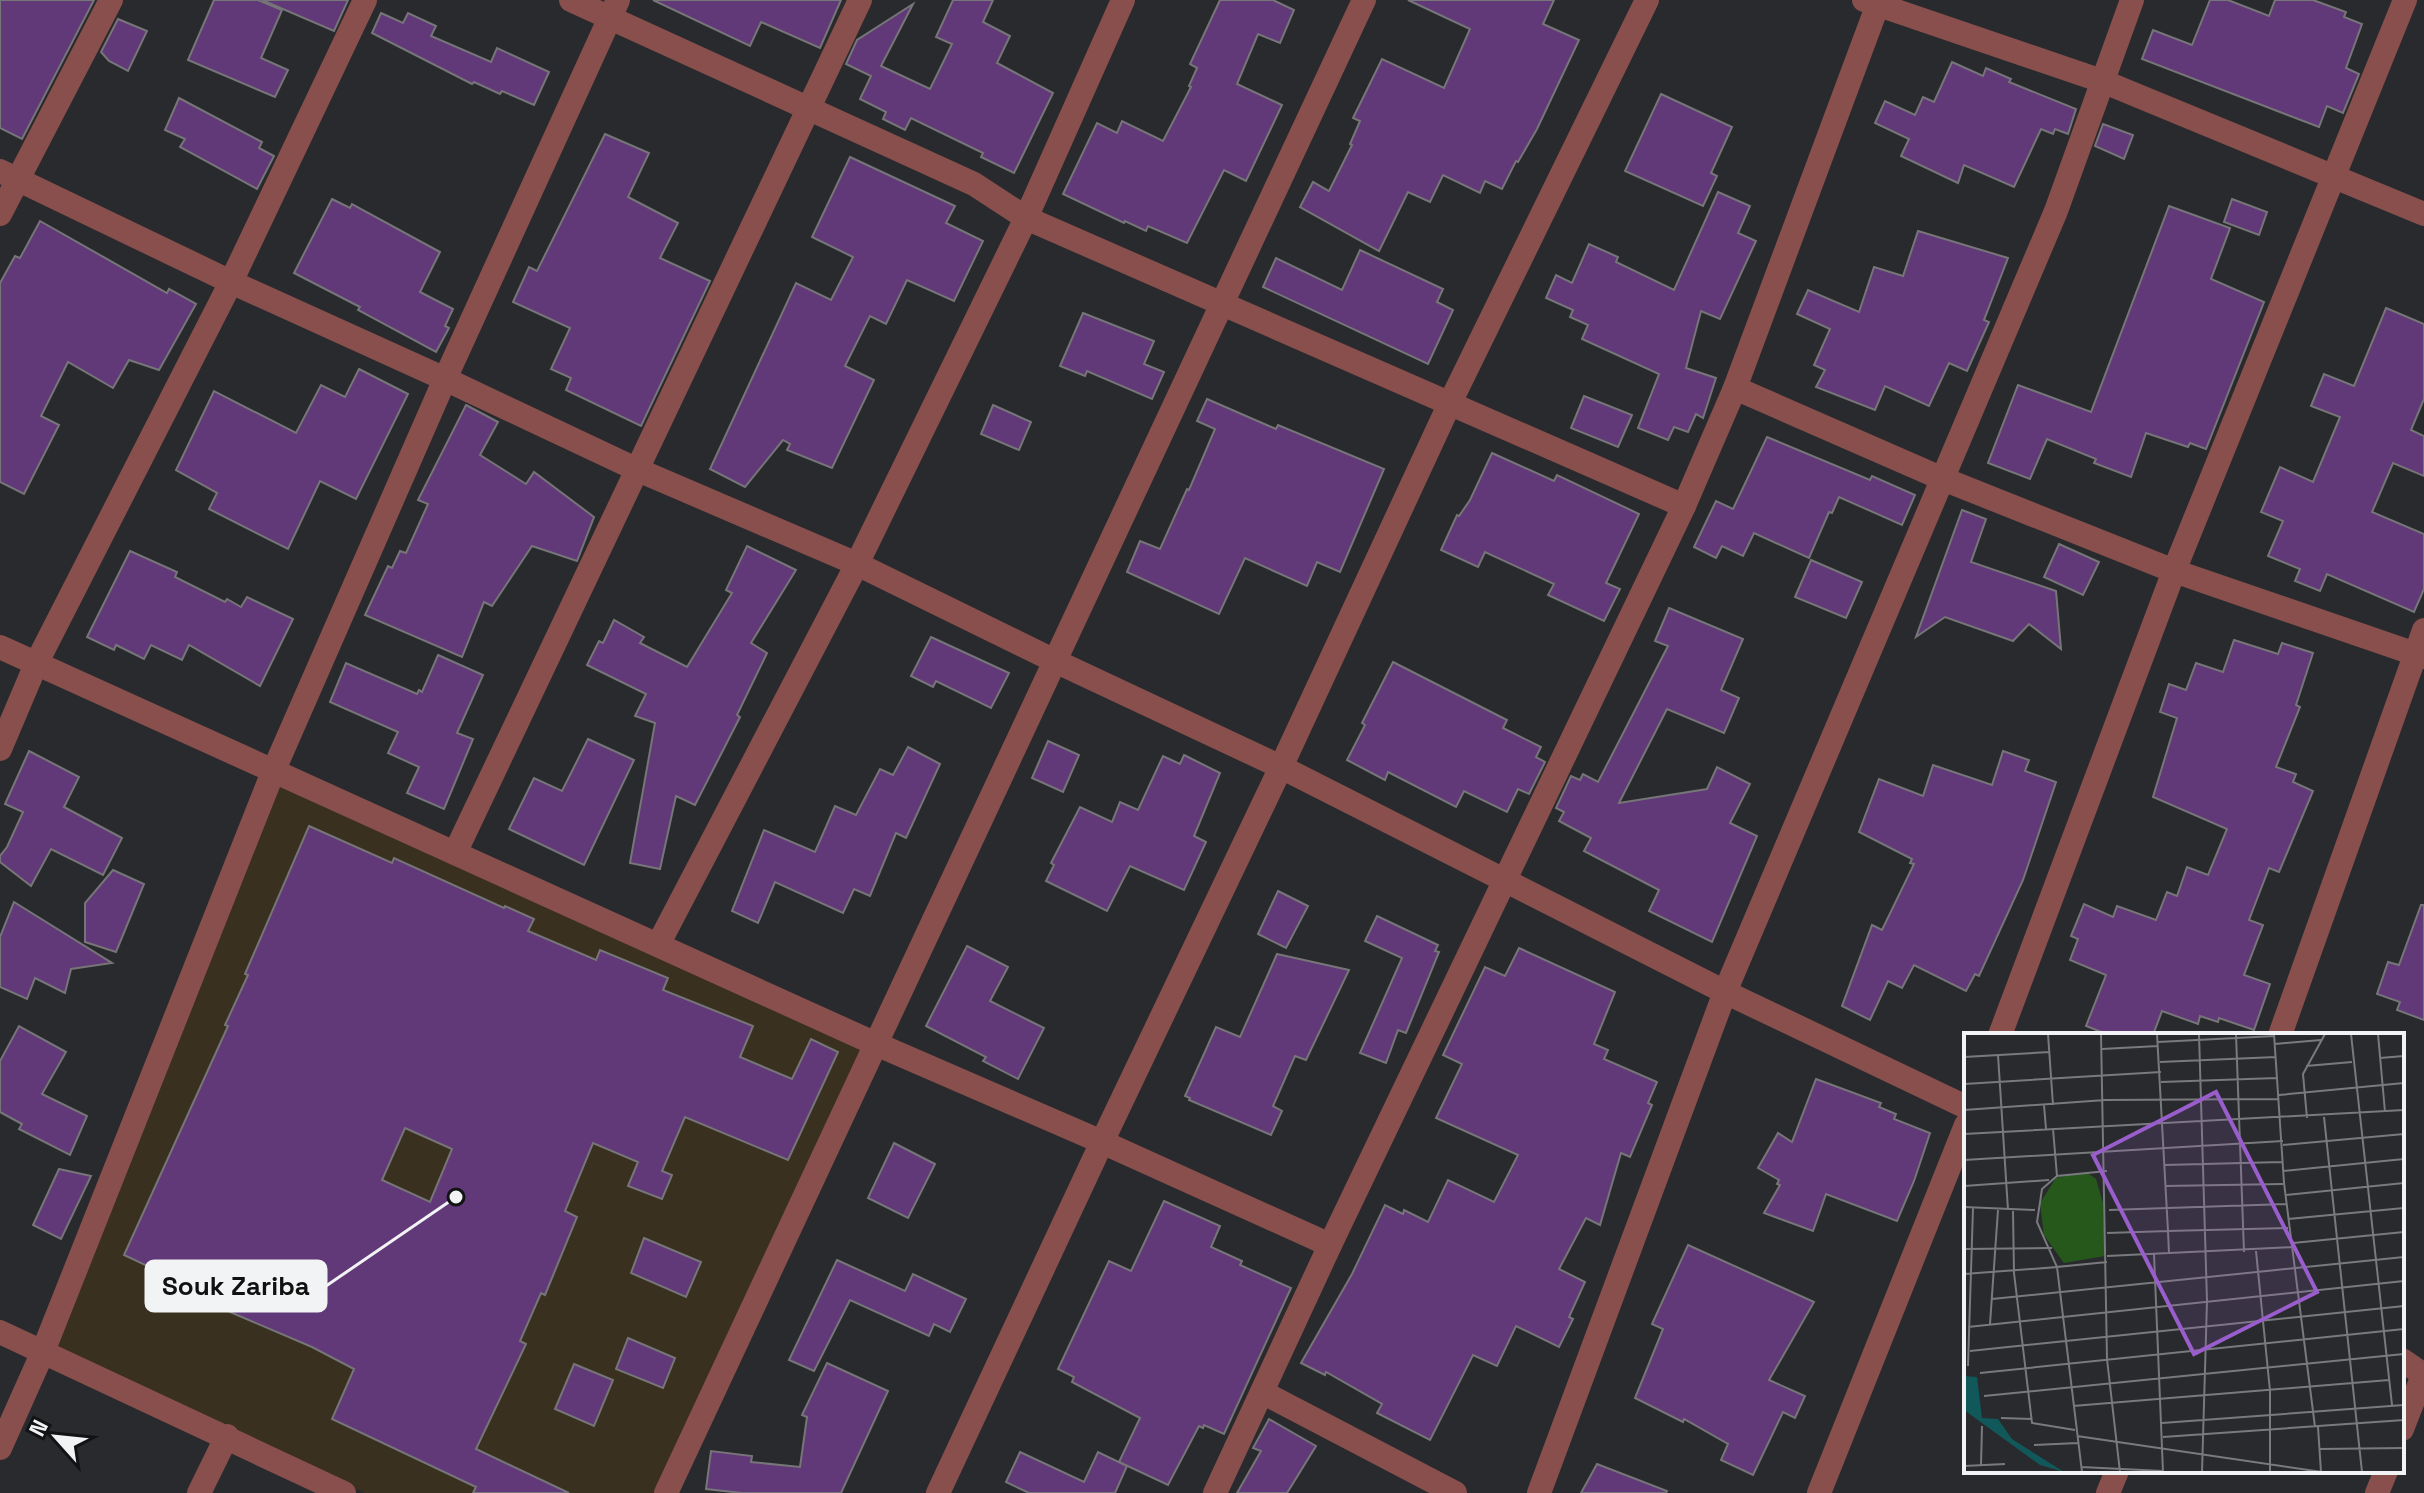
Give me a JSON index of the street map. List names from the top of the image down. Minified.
{"places":["Souk Zariba"],"north":"top left"}
